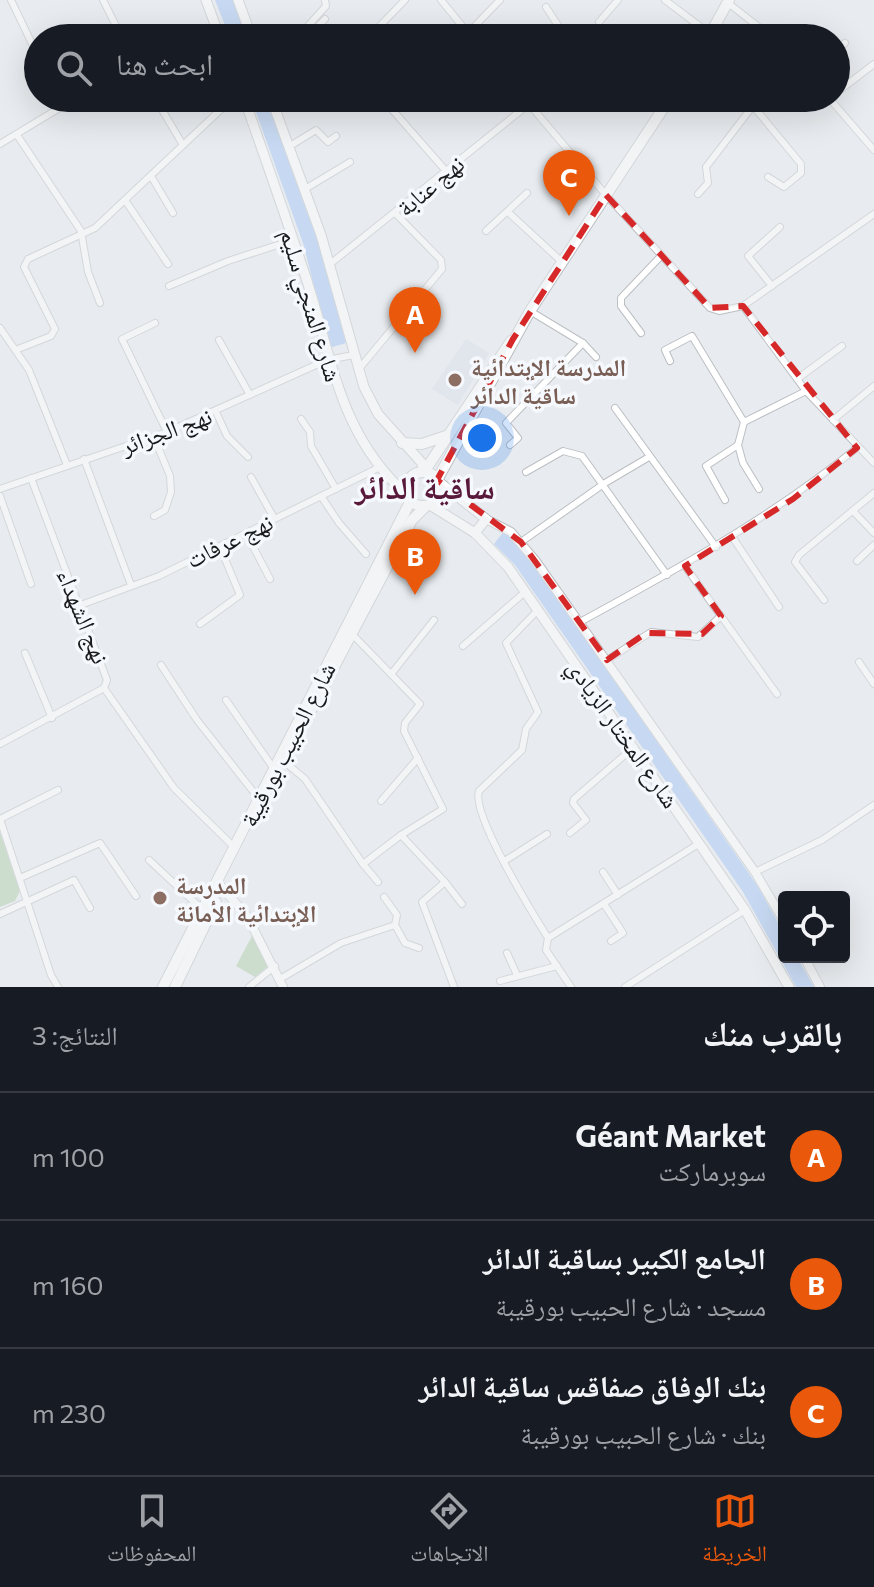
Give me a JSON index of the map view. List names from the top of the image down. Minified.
{"streets":{"main road":["شارع المنجي سليم","شارع المختار الزيادي","شارع الحبيب بورقيبة"],"street":["نهج عنابة","نهج الجزائر","نهج عرفات","نهج الشهداء"]},"crossings":[["شارع المنجي سليم","نهج الجزائر"],["شارع المنجي سليم","نهج عرفات"],["شارع المنجي سليم","شارع المختار الزيادي"],["شارع المنجي سليم","شارع الحبيب بورقيبة"],["نهج الجزائر","نهج الشهداء"],["نهج عرفات","نهج الشهداء"],["شارع المختار الزيادي","شارع الحبيب بورقيبة"]],"districts":["ساقية الدائر"],"places":["المدرسة الإبتدائية ساقية الدائر","المدرسة الإبتدائية الأمانة"],"page":{"search":"ابحث هنا","pins":["C","A","B"],"heading":["بالقرب منك","النتائج: 3"],"list":[{"mark":"A","name":"Géant Market","note":"سوبرماركت","value":"100 m"},{"mark":"B","name":"الجامع الكبير بساقية الدائر","note":"مسجد · شارع الحبيب بورقيبة","value":"160 m"},{"mark":"C","name":"بنك الوفاق صفاقس ساقية الدائر","note":"بنك · شارع الحبيب بورقيبة","value":"230 m"}],"nav":["الخريطة","الاتجاهات","المحفوظات"]}}
